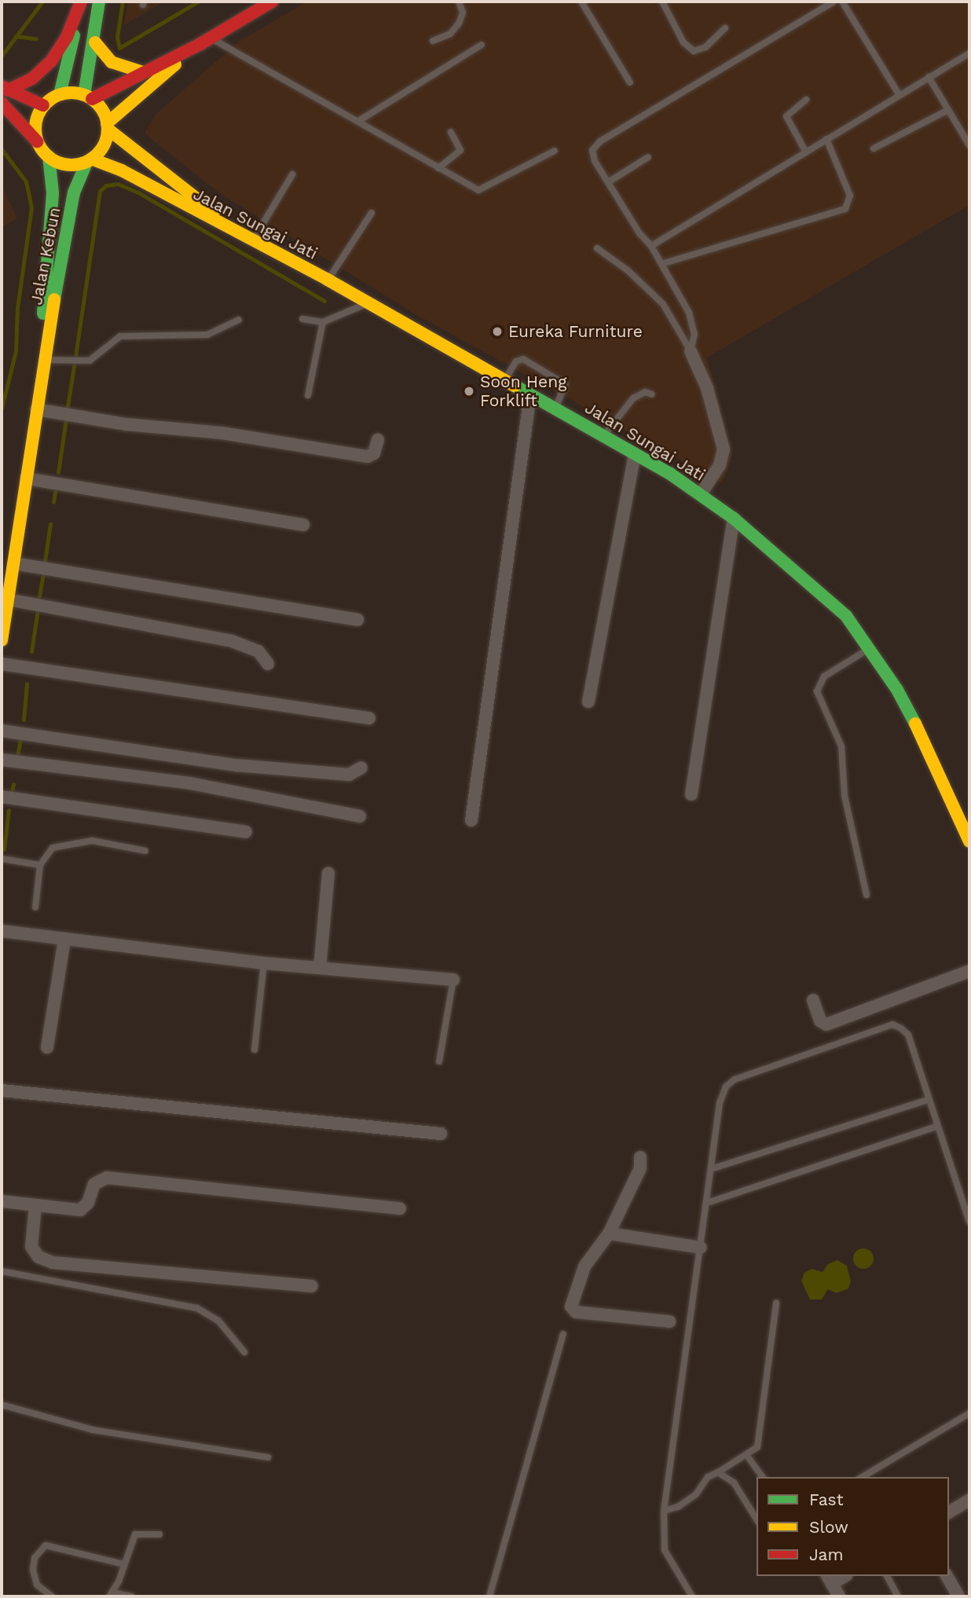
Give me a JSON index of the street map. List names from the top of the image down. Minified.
{"streets":{"main road":["Jalan Sungai Jati","Jalan Kebun"]},"crossings":[["Jalan Sungai Jati","Jalan Kebun"]],"places":["Eureka Furniture","Soon Heng Forklift"],"legend":["Fast","Slow","Jam"]}
